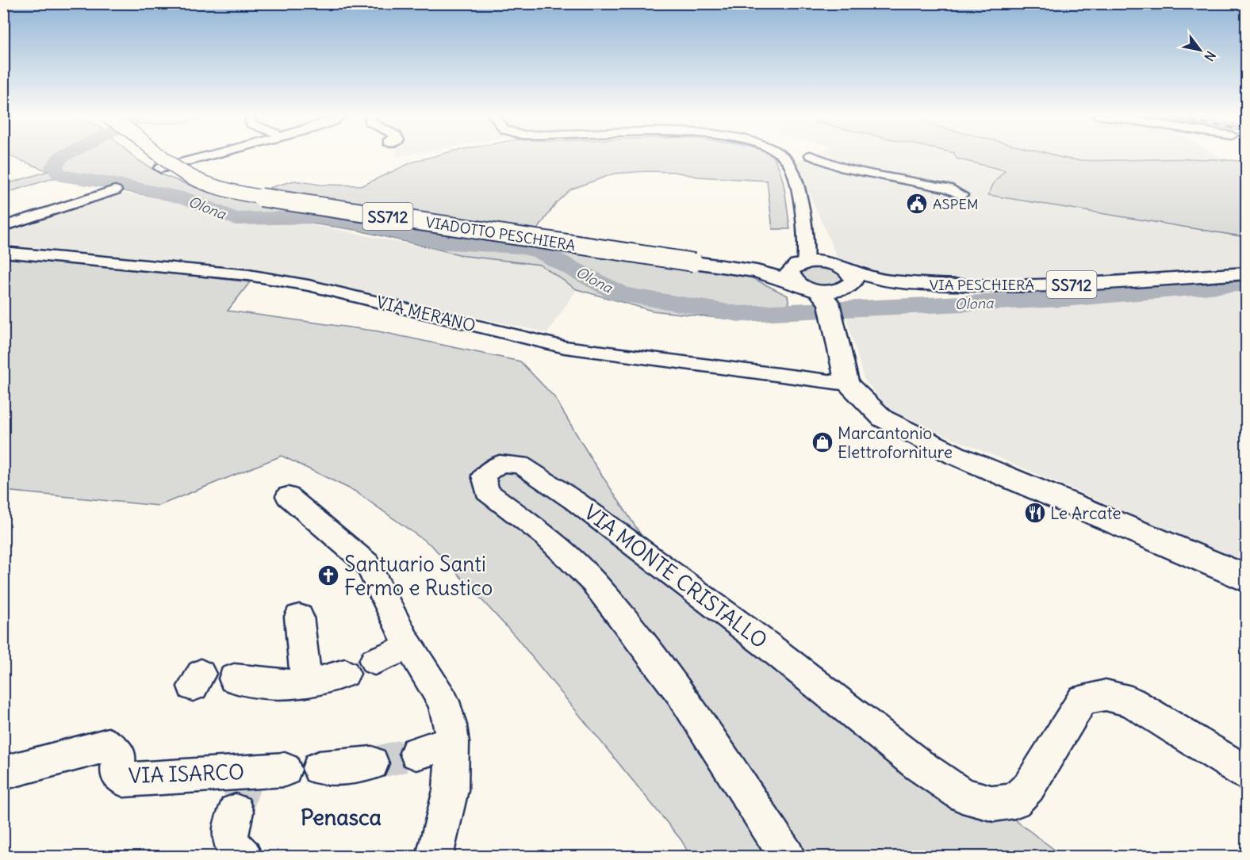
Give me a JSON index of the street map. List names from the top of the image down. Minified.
{"streets":{"main road":["SS712","VIADOTTO PESCHIERA","VIA PESCHIERA"],"street":["VIA MERANO","VIA MONTE CRISTALLO","VIA ISARCO"]},"crossings":[["VIADOTTO PESCHIERA","VIA PESCHIERA"]],"districts":["Penasca"],"water":["Olona"],"places":{"public building":["ASPEM"],"shop":["Marcantonio Elettroforniture"],"restaurant":["Le Arcate"],"church":["Santuario Santi Fermo e Rustico"]},"north":"bottom right"}
